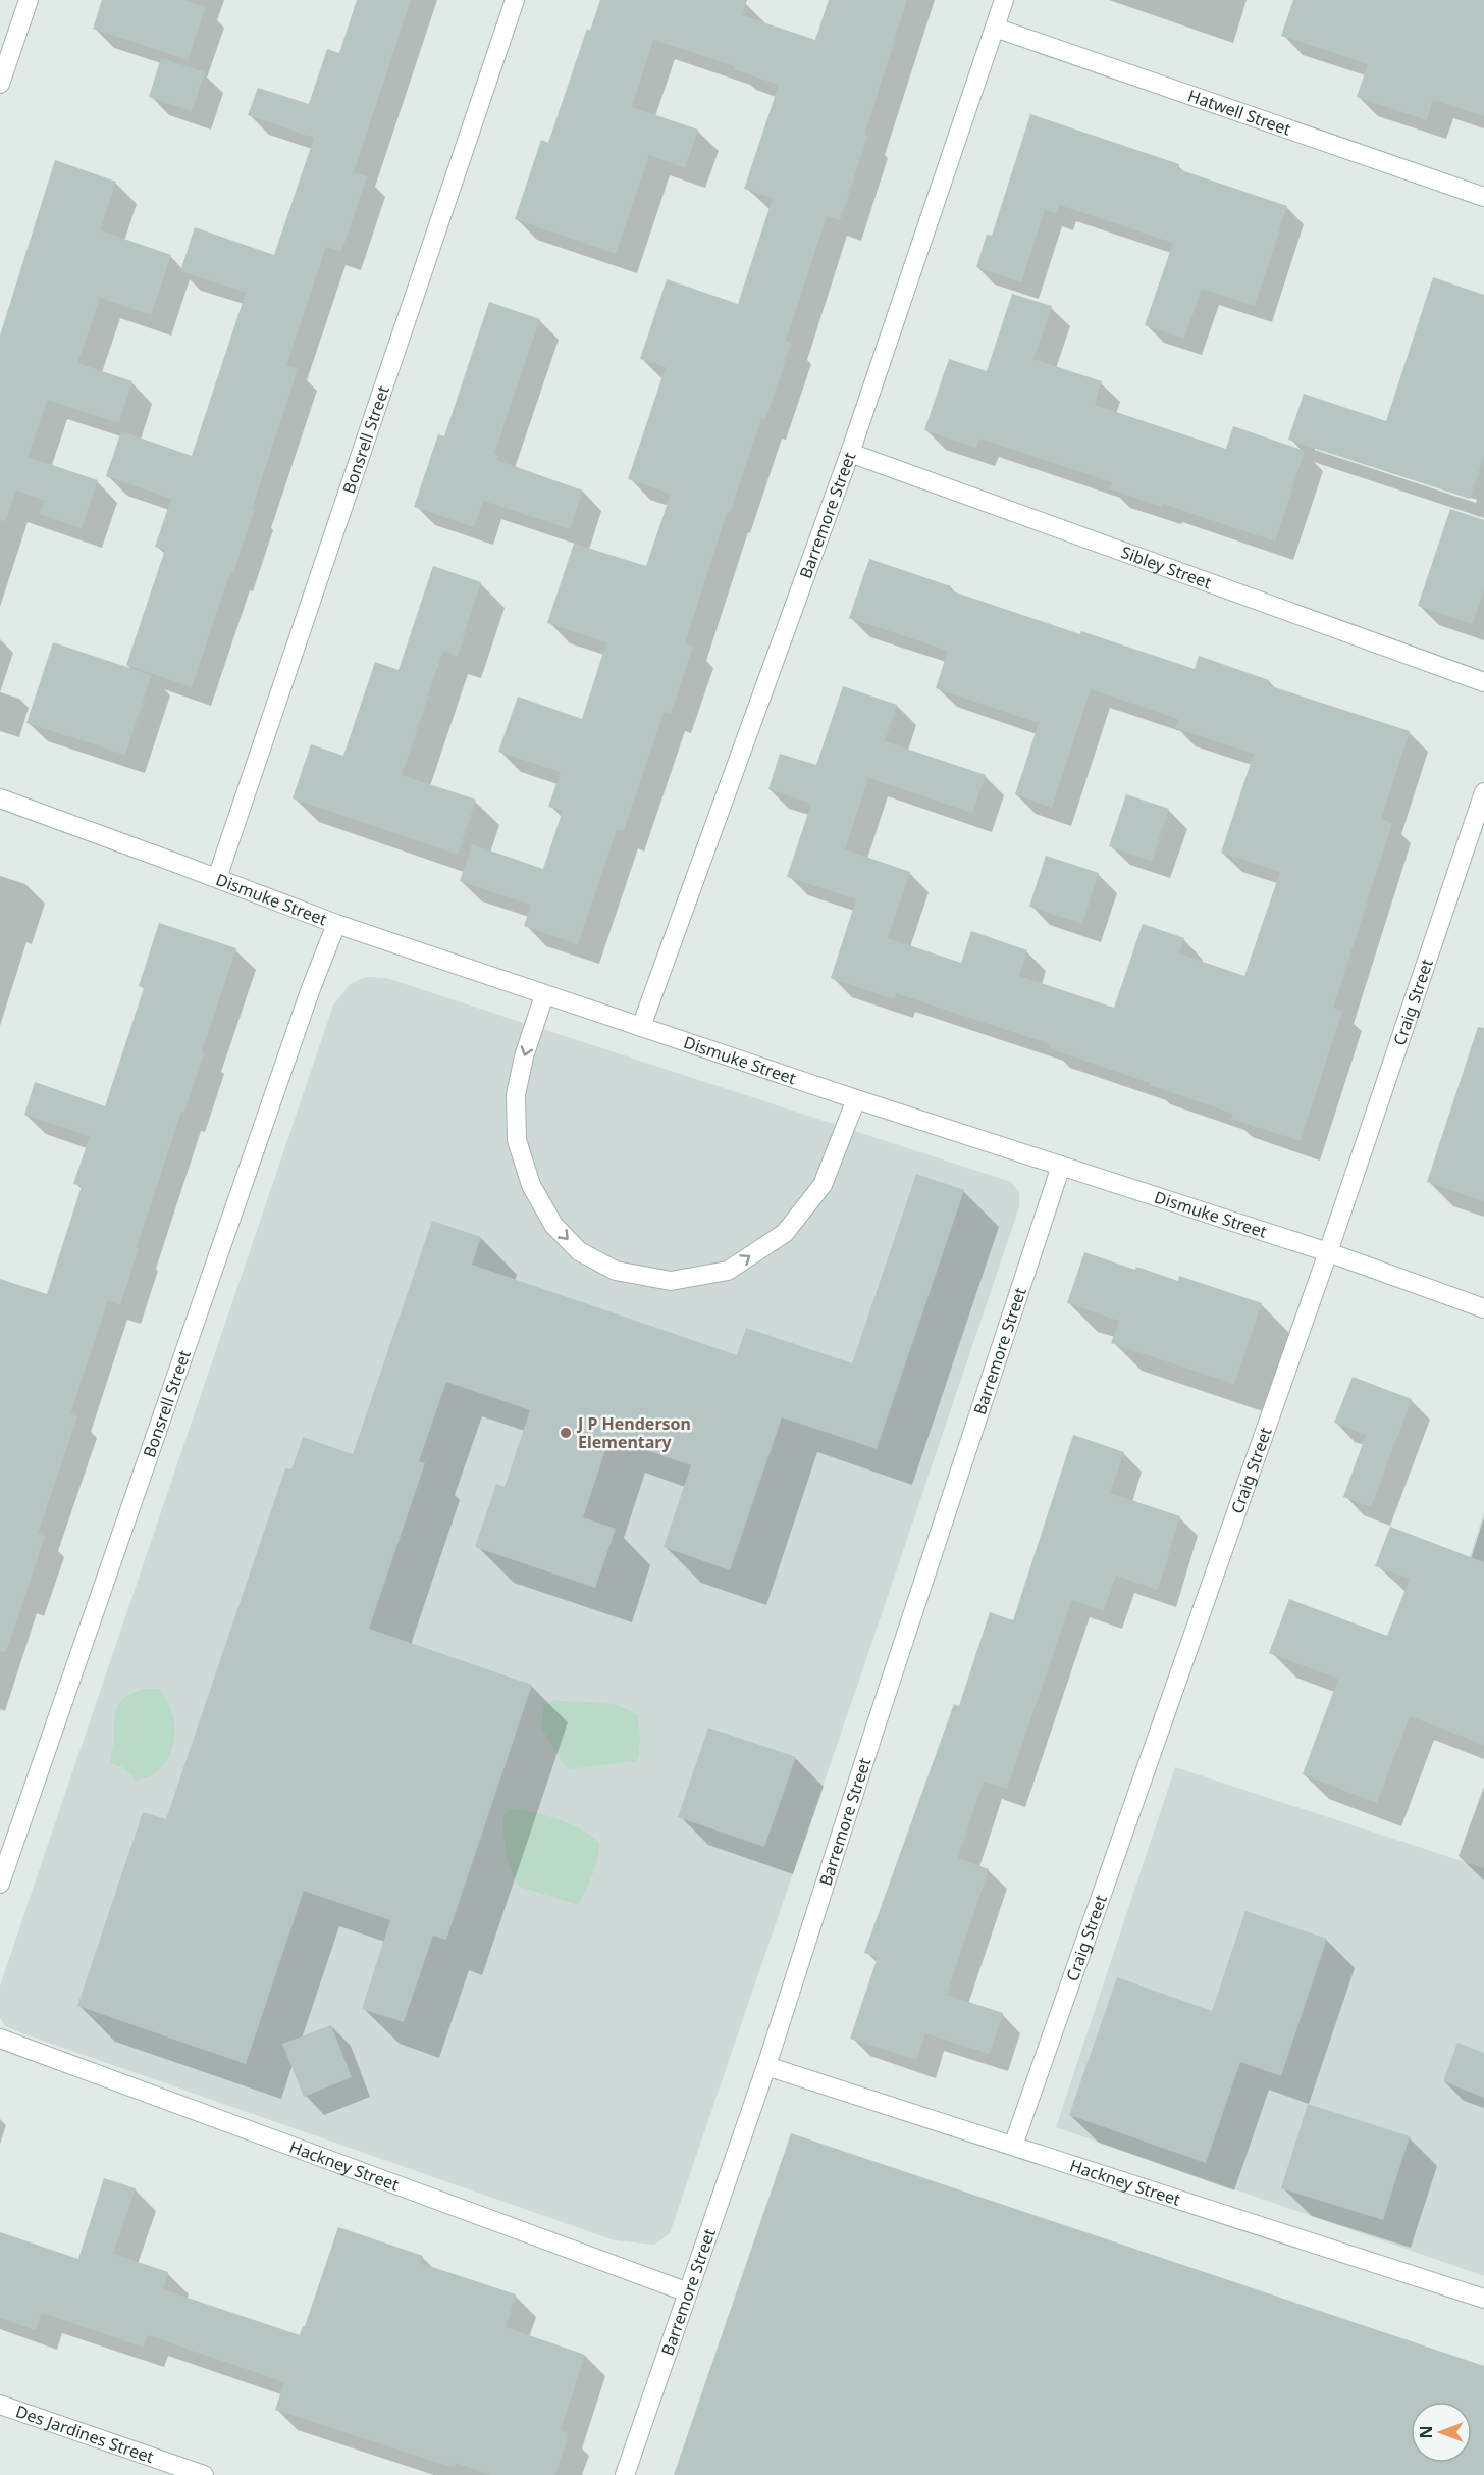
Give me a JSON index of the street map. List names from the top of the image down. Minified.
{"streets":{"street":["Hatwell Street","Bonsrell Street","Barremore Street","Sibley Street","Dismuke Street","Craig Street","Hackney Street","Des Jardines Street"]},"crossings":[["Hatwell Street","Barremore Street"],["Bonsrell Street","Dismuke Street"],["Barremore Street","Sibley Street"],["Barremore Street","Dismuke Street"],["Barremore Street","Hackney Street"],["Dismuke Street","Craig Street"],["Craig Street","Hackney Street"]],"places":["J P Henderson Elementary"],"north":"left"}
